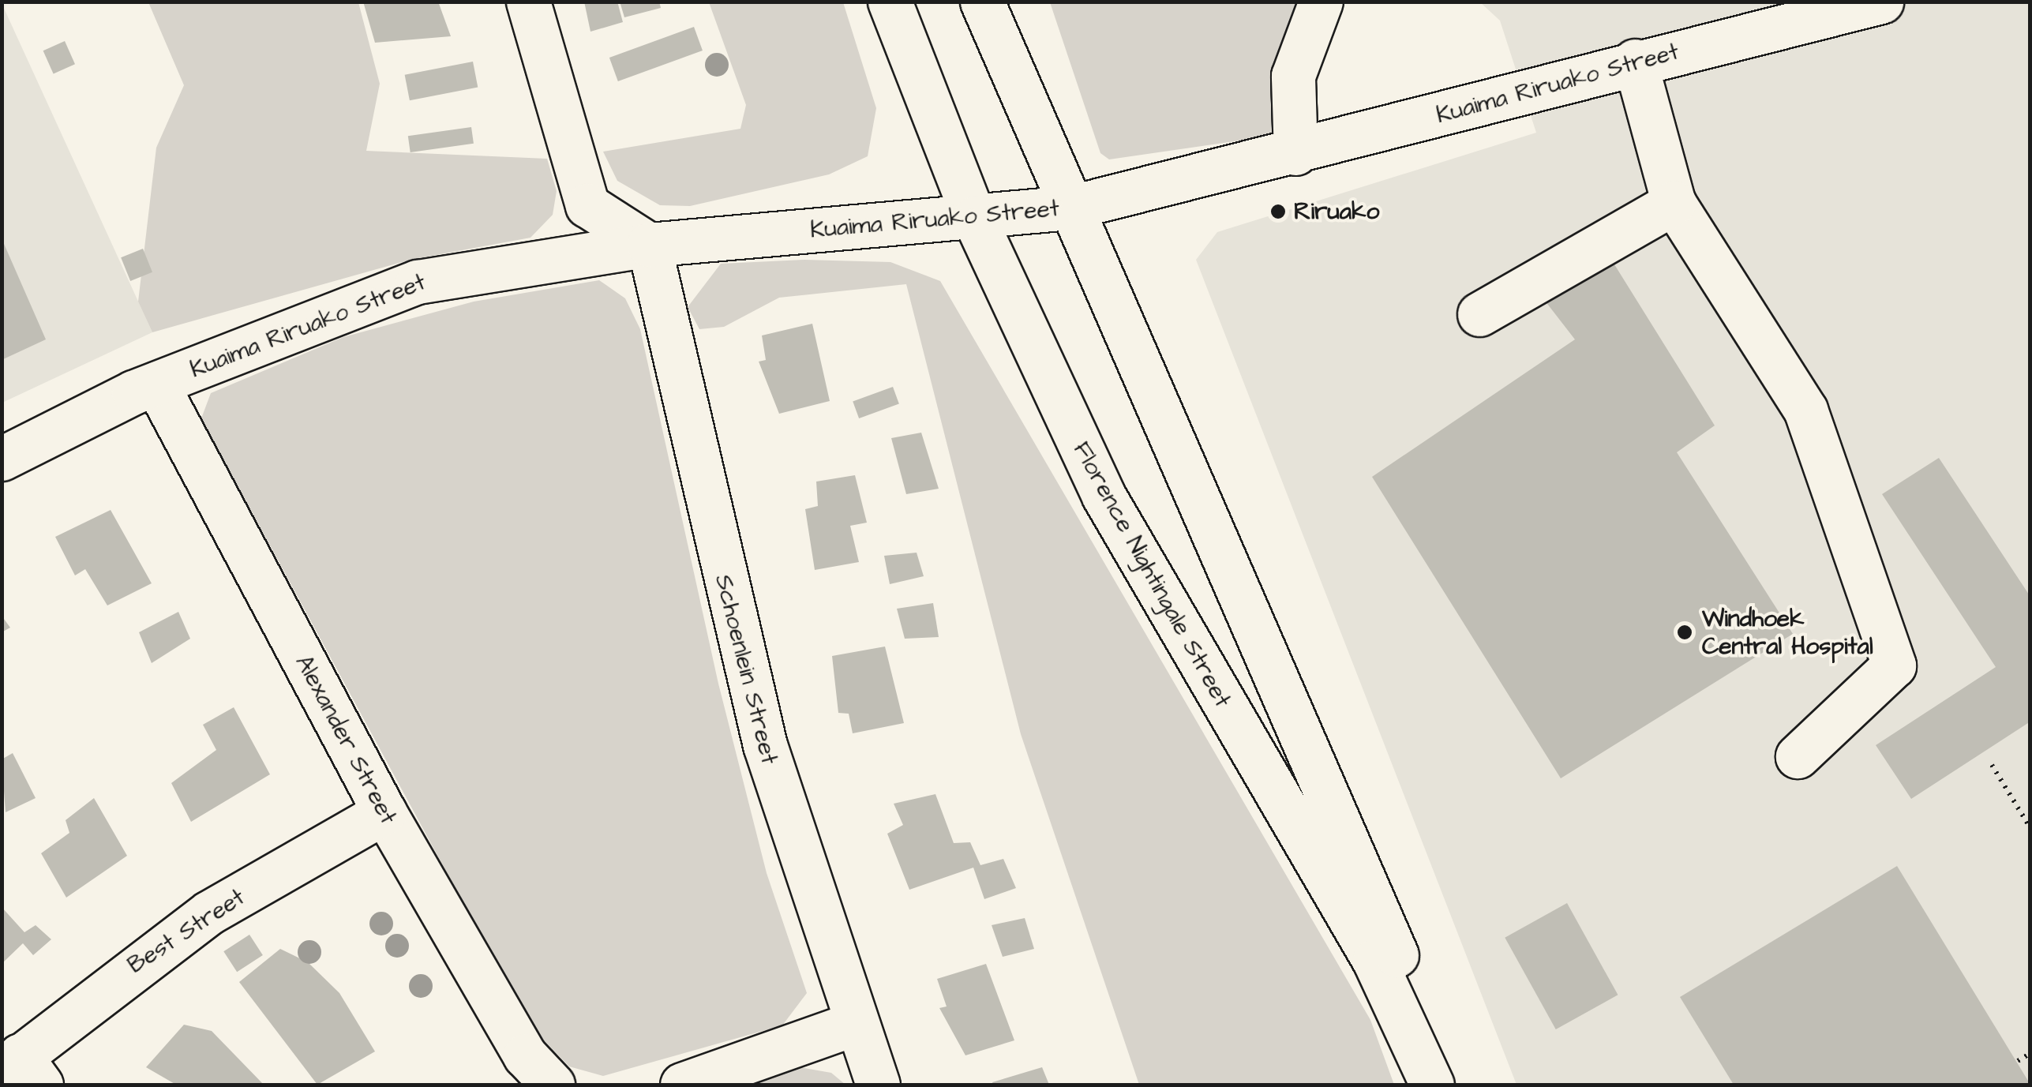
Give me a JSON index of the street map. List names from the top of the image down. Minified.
{"streets":{"street":["Kuaima Riruako Street","Florence Nightingale Street","Schoenlein Street","Alexander Street","Best Street"]},"crossings":[["Kuaima Riruako Street","Florence Nightingale Street"],["Kuaima Riruako Street","Schoenlein Street"],["Kuaima Riruako Street","Alexander Street"],["Alexander Street","Best Street"]],"places":["Riruako","Windhoek Central Hospital"]}
